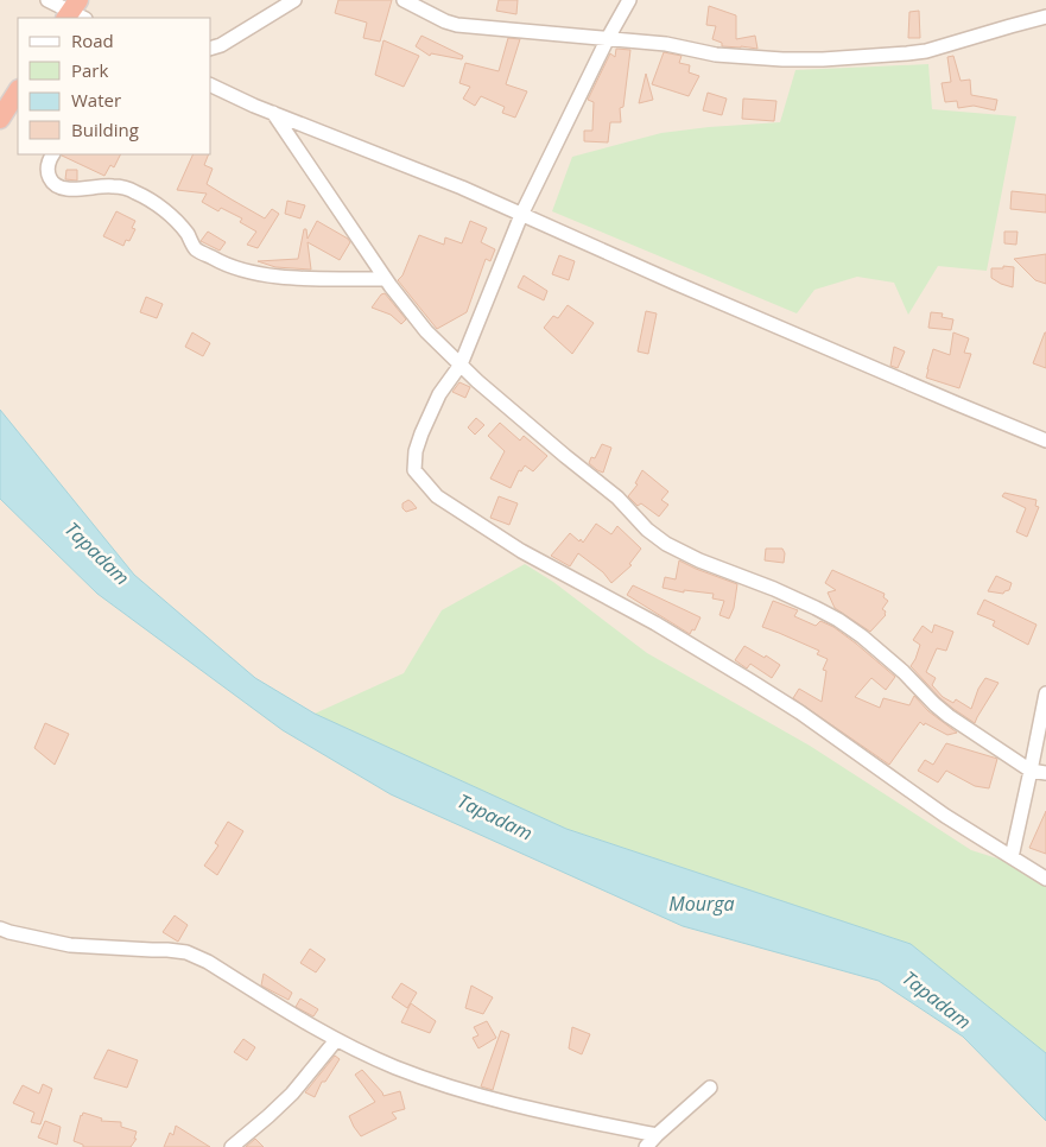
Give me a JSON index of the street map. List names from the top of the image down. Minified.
{"water":["Tapadam","Mourga"],"legend":["Road","Park","Water","Building"]}
